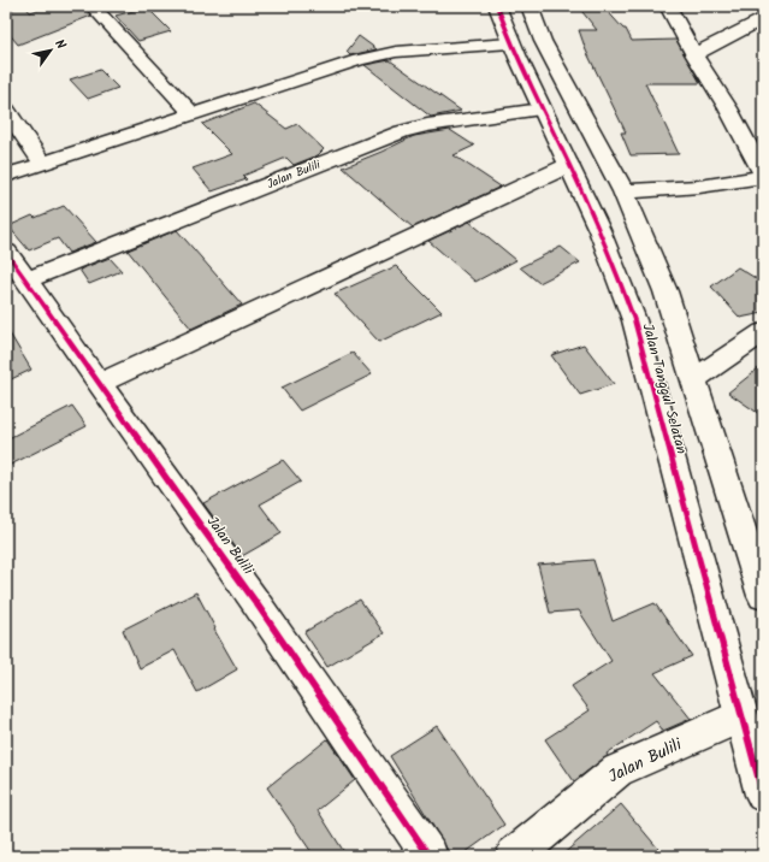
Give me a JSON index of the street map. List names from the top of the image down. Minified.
{"streets":{"street":["Jalan Bulili","Jalan Tanggul Selatan"]},"crossings":[["Jalan Bulili","Jalan Tanggul Selatan"]],"north":"top right"}
